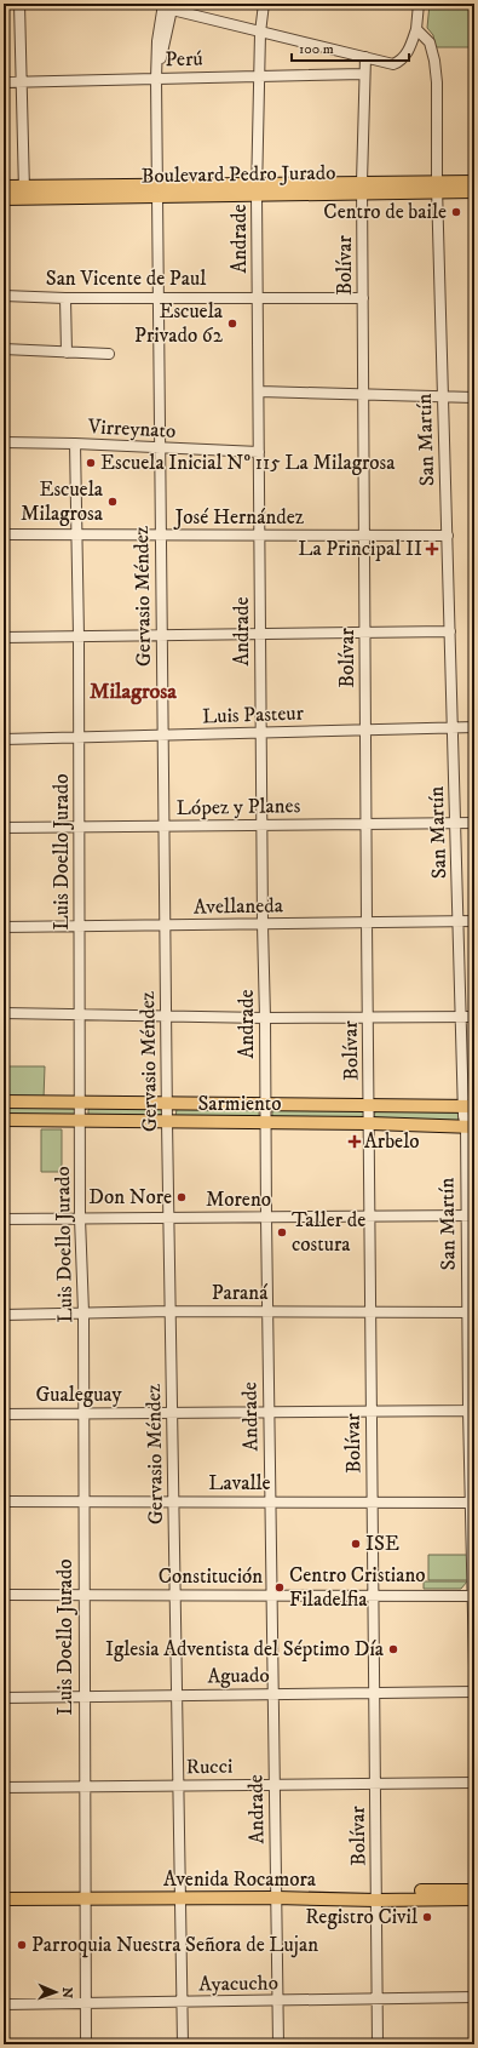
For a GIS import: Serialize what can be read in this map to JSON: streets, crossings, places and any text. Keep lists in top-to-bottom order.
{
  "streets": {
    "main road": ["Boulevard Pedro Jurado", "Sarmiento", "Avenida Rocamora"],
    "street": [
      "Perú",
      "Andrade",
      "Bolívar",
      "San Vicente de Paul",
      "Virreynato",
      "San Martín",
      "José Hernández",
      "Gervasio Méndez",
      "Luis Pasteur",
      "López y Planes",
      "Luis Doello Jurado",
      "Avellaneda",
      "Moreno",
      "Paraná",
      "Gualeguay",
      "Lavalle",
      "Constitución",
      "Aguado",
      "Rucci",
      "Ayacucho"
    ]
  },
  "crossings": [
    ["Perú", "Andrade"],
    ["Perú", "Bolívar"],
    ["Perú", "Gervasio Méndez"],
    ["Boulevard Pedro Jurado", "Andrade"],
    ["Boulevard Pedro Jurado", "Bolívar"],
    ["Boulevard Pedro Jurado", "San Martín"],
    ["Boulevard Pedro Jurado", "Gervasio Méndez"],
    ["Andrade", "San Vicente de Paul"],
    ["Andrade", "Virreynato"],
    ["Andrade", "José Hernández"],
    ["Andrade", "Luis Pasteur"],
    ["Andrade", "López y Planes"],
    ["Andrade", "Avellaneda"],
    ["Andrade", "Sarmiento"],
    ["Andrade", "Moreno"],
    ["Andrade", "Paraná"],
    ["Andrade", "Gualeguay"],
    ["Andrade", "Lavalle"],
    ["Andrade", "Constitución"],
    ["Andrade", "Aguado"],
    ["Andrade", "Rucci"],
    ["Andrade", "Avenida Rocamora"],
    ["Andrade", "Ayacucho"],
    ["Bolívar", "San Vicente de Paul"],
    ["Bolívar", "José Hernández"],
    ["Bolívar", "Luis Pasteur"],
    ["Bolívar", "López y Planes"],
    ["Bolívar", "Avellaneda"],
    ["Bolívar", "Sarmiento"],
    ["Bolívar", "Moreno"],
    ["Bolívar", "Paraná"],
    ["Bolívar", "Gualeguay"],
    ["Bolívar", "Lavalle"],
    ["Bolívar", "Constitución"],
    ["Bolívar", "Aguado"],
    ["Bolívar", "Rucci"],
    ["Bolívar", "Avenida Rocamora"],
    ["Bolívar", "Ayacucho"],
    ["San Vicente de Paul", "Gervasio Méndez"],
    ["Virreynato", "Gervasio Méndez"],
    ["Virreynato", "Luis Doello Jurado"],
    ["San Martín", "José Hernández"],
    ["San Martín", "Luis Pasteur"],
    ["San Martín", "López y Planes"],
    ["San Martín", "Avellaneda"],
    ["San Martín", "Sarmiento"],
    ["San Martín", "Moreno"],
    ["San Martín", "Paraná"],
    ["San Martín", "Gualeguay"],
    ["San Martín", "Lavalle"],
    ["San Martín", "Constitución"],
    ["José Hernández", "Gervasio Méndez"],
    ["José Hernández", "Luis Doello Jurado"],
    ["Gervasio Méndez", "Luis Pasteur"],
    ["Gervasio Méndez", "López y Planes"],
    ["Gervasio Méndez", "Avellaneda"],
    ["Gervasio Méndez", "Sarmiento"],
    ["Gervasio Méndez", "Moreno"],
    ["Gervasio Méndez", "Paraná"],
    ["Gervasio Méndez", "Gualeguay"],
    ["Gervasio Méndez", "Lavalle"],
    ["Gervasio Méndez", "Constitución"],
    ["Gervasio Méndez", "Aguado"],
    ["Gervasio Méndez", "Rucci"],
    ["Gervasio Méndez", "Avenida Rocamora"],
    ["Gervasio Méndez", "Ayacucho"],
    ["Luis Pasteur", "Luis Doello Jurado"],
    ["López y Planes", "Luis Doello Jurado"],
    ["Luis Doello Jurado", "Avellaneda"],
    ["Luis Doello Jurado", "Sarmiento"],
    ["Luis Doello Jurado", "Moreno"],
    ["Luis Doello Jurado", "Paraná"],
    ["Luis Doello Jurado", "Gualeguay"],
    ["Luis Doello Jurado", "Lavalle"],
    ["Luis Doello Jurado", "Constitución"],
    ["Luis Doello Jurado", "Aguado"],
    ["Luis Doello Jurado", "Rucci"],
    ["Luis Doello Jurado", "Avenida Rocamora"],
    ["Luis Doello Jurado", "Ayacucho"]
  ],
  "districts": ["Milagrosa"],
  "places": {
    "other": [
      "Centro de baile",
      "Escuela Privado 62",
      "Escuela Inicial Nº 115 La Milagrosa",
      "Escuela Milagrosa",
      "Don Nore",
      "Taller de costura",
      "ISE",
      "Centro Cristiano Filadelfia",
      "Iglesia Adventista del Séptimo Día",
      "Registro Civil",
      "Parroquia Nuestra Señora de Lujan"
    ],
    "health": ["La Principal II", "Arbelo"]
  },
  "scale_bar": "100 m",
  "north": "right"
}
